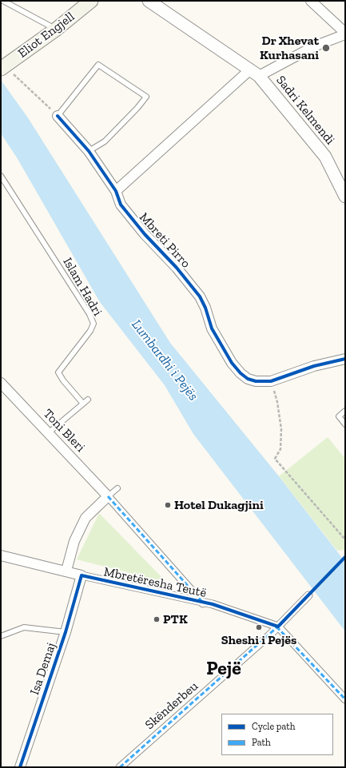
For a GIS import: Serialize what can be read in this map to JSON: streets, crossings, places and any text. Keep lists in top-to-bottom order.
{
  "streets": {
    "main road": ["Eliot Engjell"],
    "street": [
      "Sadri Kelmendi",
      "Mbreti Pirro",
      "Toni Bleri",
      "Mbretëresha Teutë",
      "Isa Demaj",
      "Skënderbeu"
    ],
    "lane": ["Islam Hadri"]
  },
  "crossings": [
    ["Toni Bleri", "Mbretëresha Teutë"],
    ["Mbretëresha Teutë", "Isa Demaj"],
    ["Mbretëresha Teutë", "Skënderbeu"]
  ],
  "districts": ["Pejë"],
  "water": ["Lumbardhi i Pejës"],
  "places": [
    "Dr Xhevat Kurhasani",
    "Hotel Dukagjini",
    "PTK",
    "Sheshi i Pejës"
  ],
  "legend": ["Cycle path", "Path"]
}
